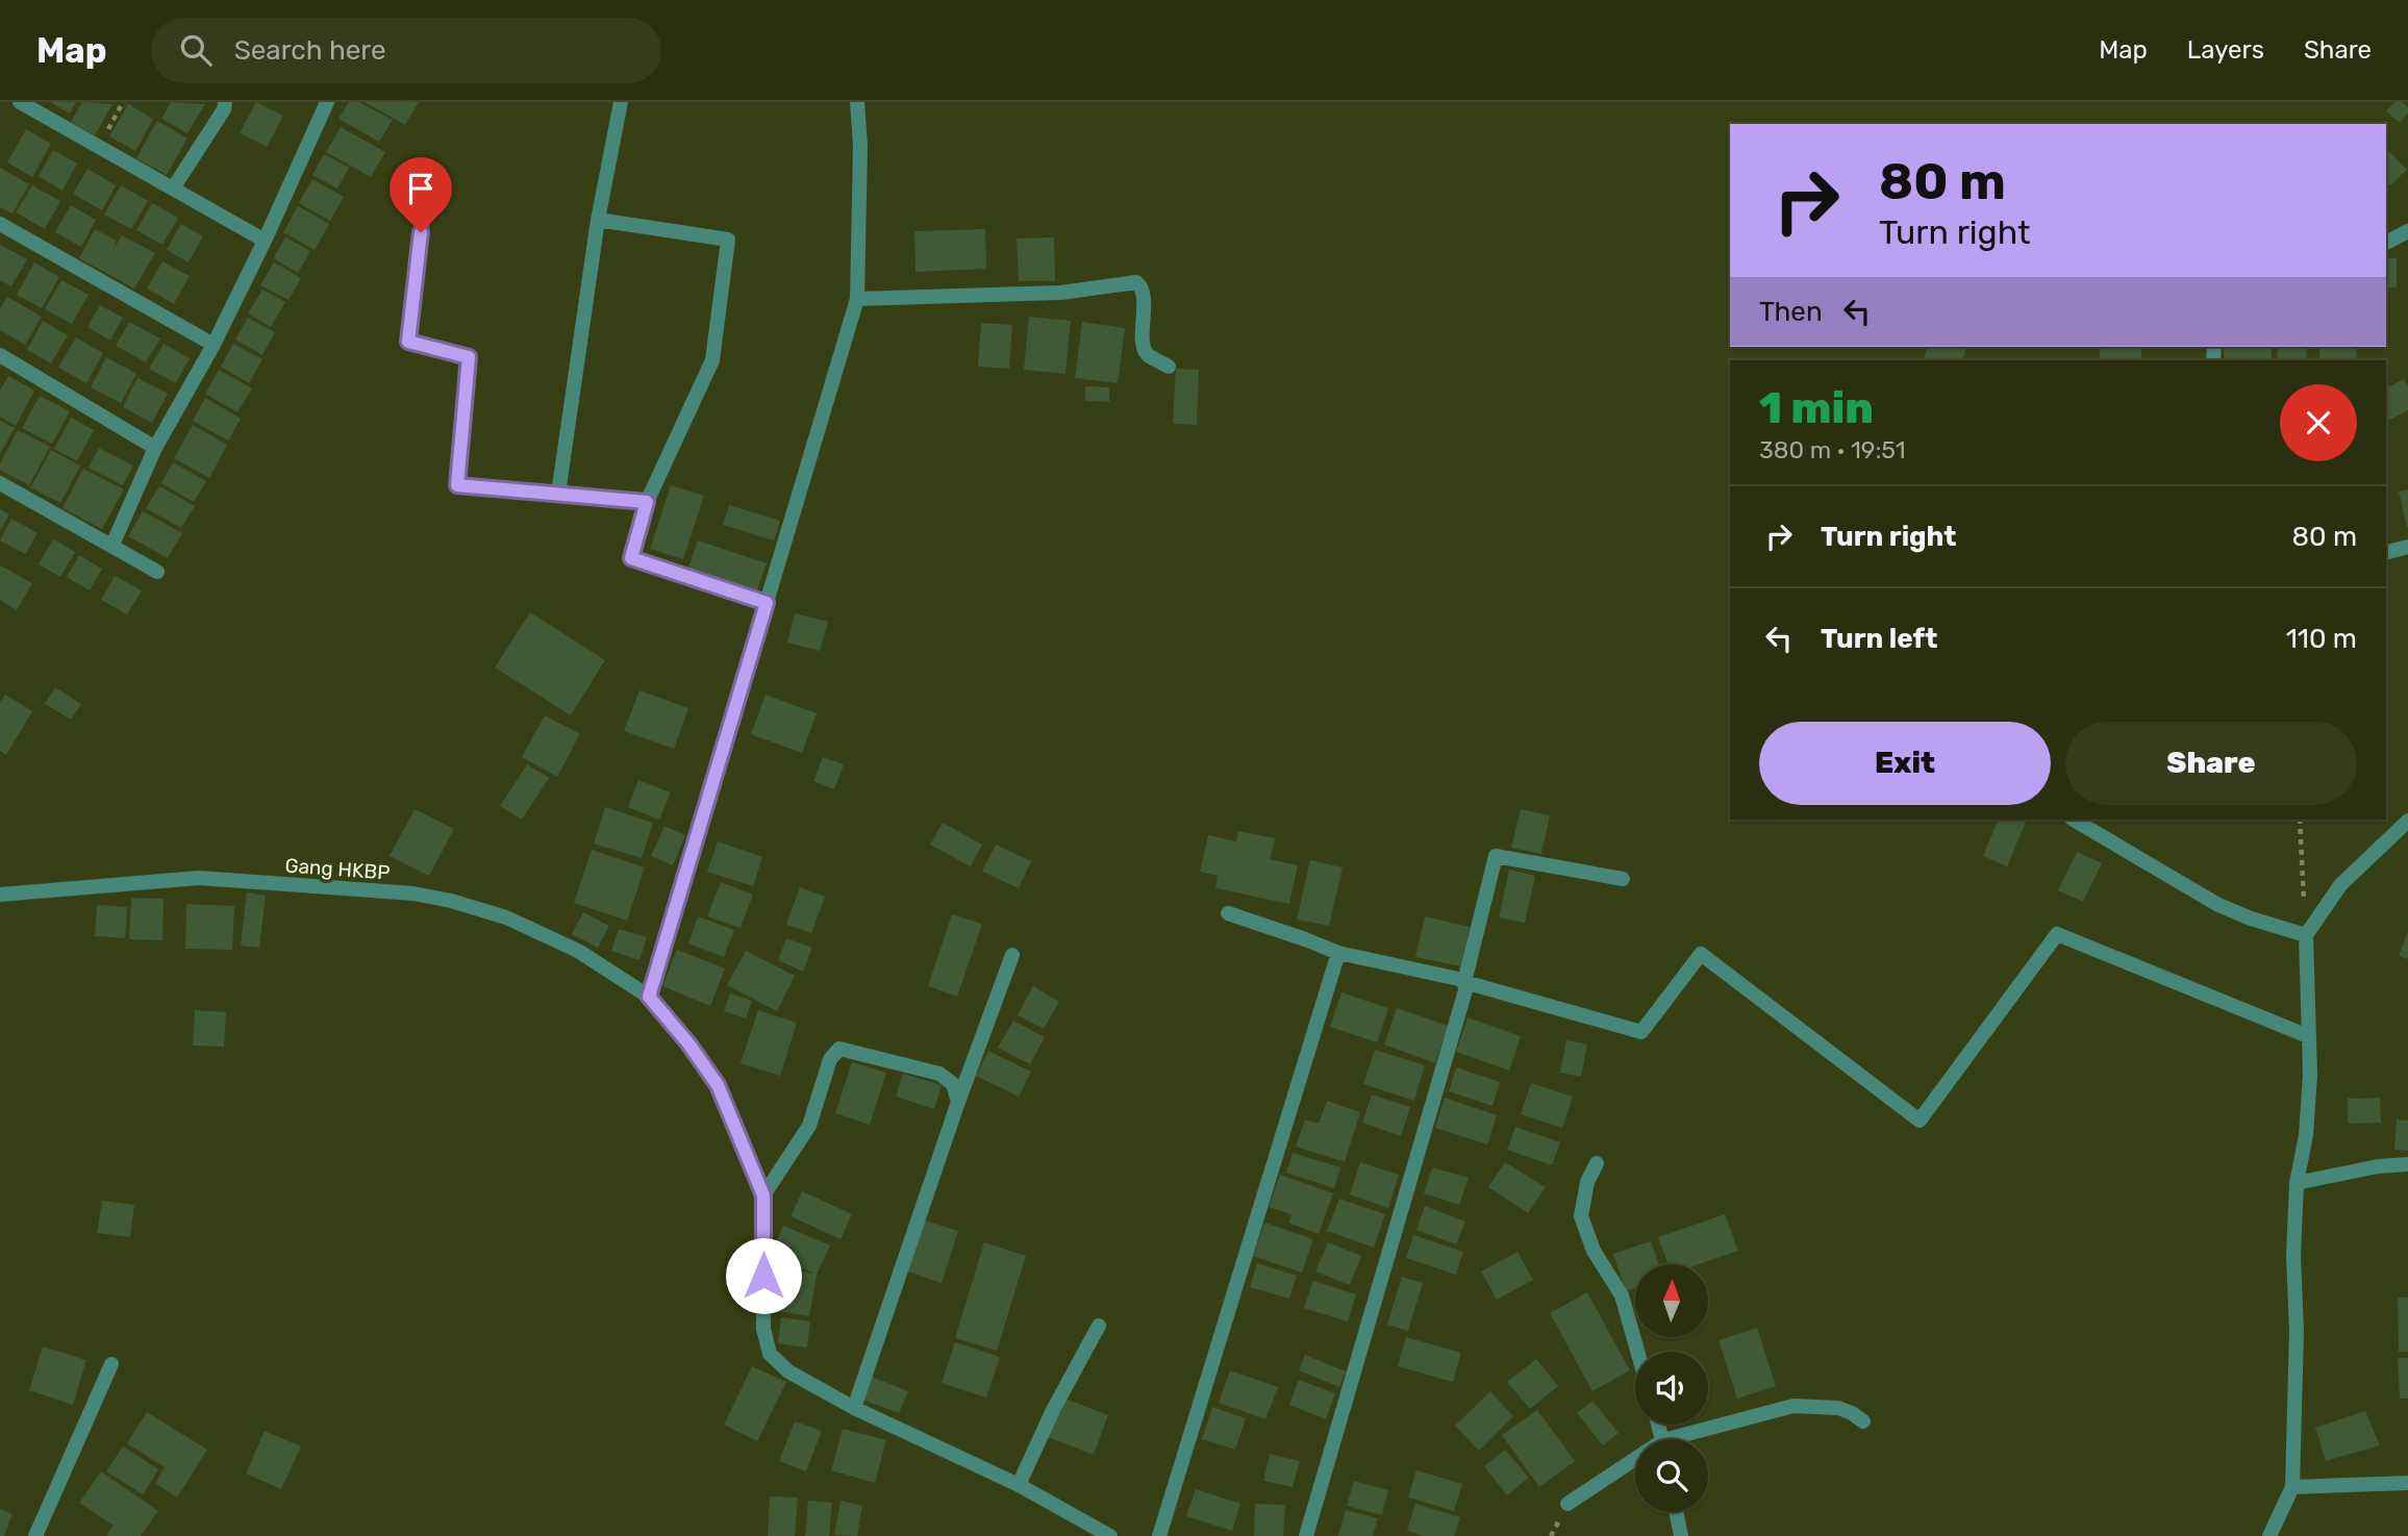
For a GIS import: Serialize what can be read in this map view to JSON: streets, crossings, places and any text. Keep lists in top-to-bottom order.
{
  "streets": {
    "street": ["Gang HKBP"]
  },
  "north": "top",
  "page": {
    "header": "Map",
    "search": "Search here",
    "nav": ["Map", "Layers", "Share"],
    "turn": ["80 m", "Turn right"],
    "then": "Then",
    "heading": ["1 min", "380 m · 19:51"],
    "list": [
      {
        "name": "Turn right",
        "value": "80 m"
      },
      {
        "name": "Turn left",
        "value": "110 m"
      }
    ],
    "buttons": ["Exit", "Share"]
  }
}
